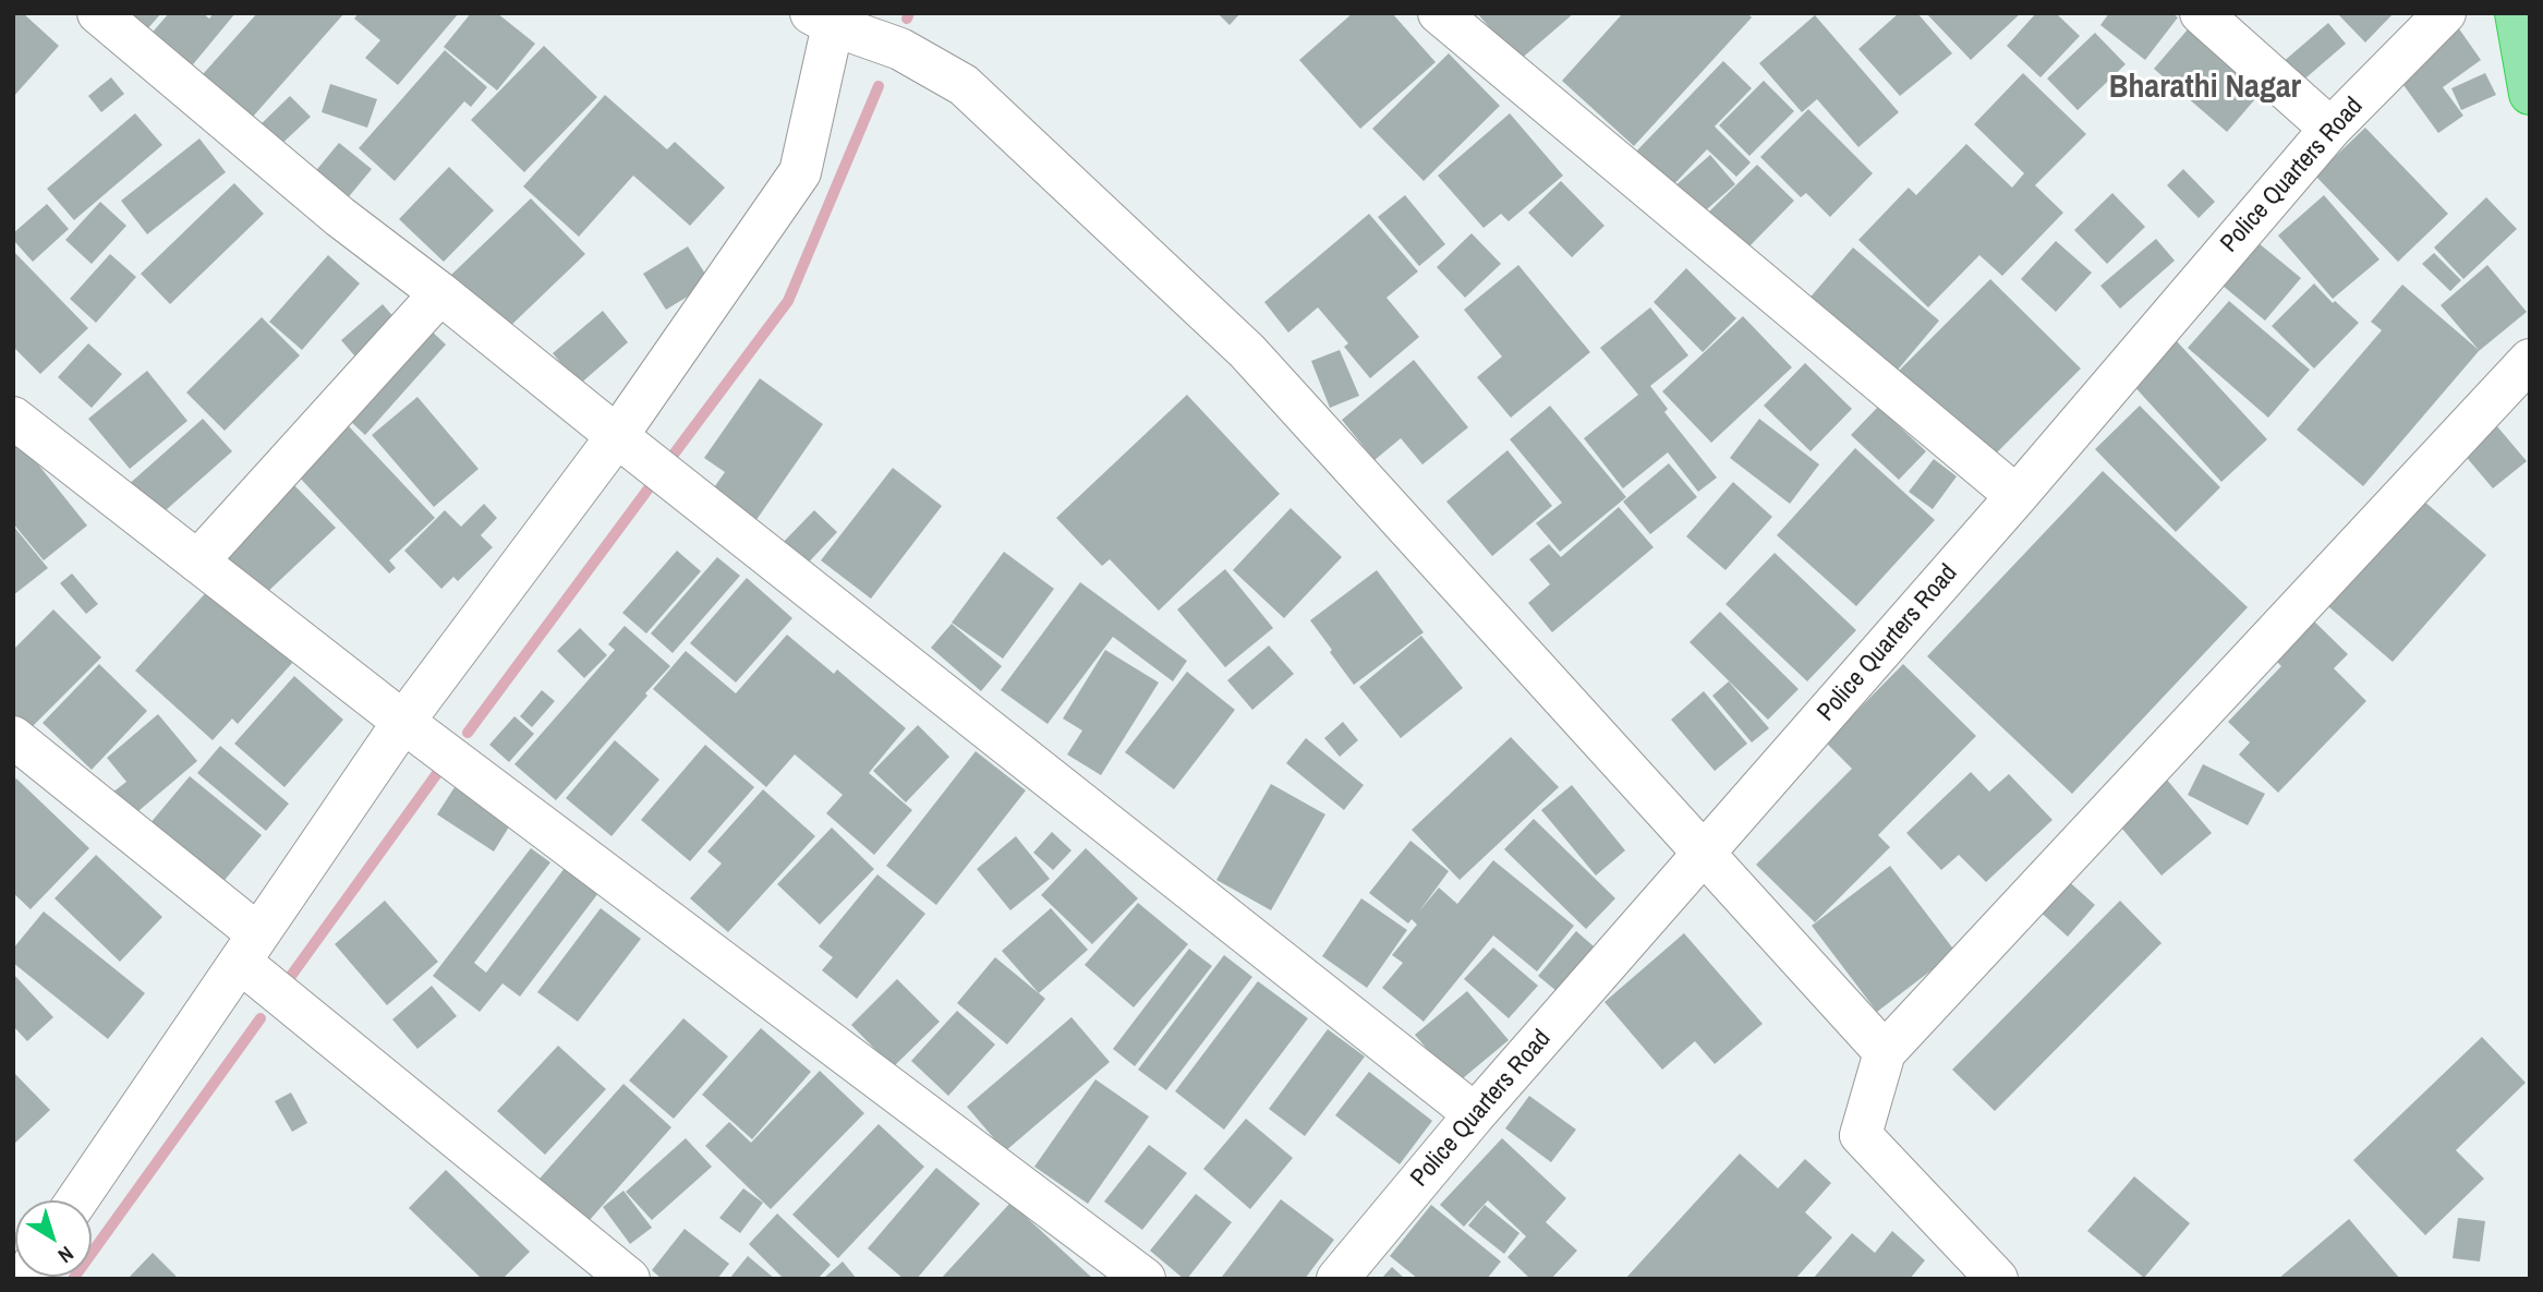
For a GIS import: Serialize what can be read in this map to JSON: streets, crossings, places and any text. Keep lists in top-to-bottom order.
{
  "streets": {
    "street": ["Police Quarters Road"]
  },
  "districts": ["Bharathi Nagar"],
  "north": "bottom right"
}
